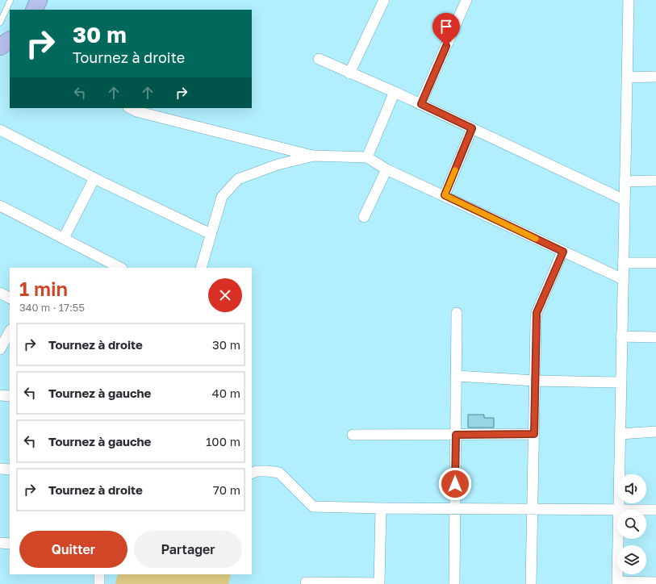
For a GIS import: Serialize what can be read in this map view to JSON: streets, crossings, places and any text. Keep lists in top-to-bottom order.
{
  "page": {
    "turn": ["30 m", "Tournez à droite"],
    "heading": ["1 min", "340 m · 17:55"],
    "list": [
      {
        "name": "Tournez à droite",
        "value": "30 m"
      },
      {
        "name": "Tournez à gauche",
        "value": "40 m"
      },
      {
        "name": "Tournez à gauche",
        "value": "100 m"
      },
      {
        "name": "Tournez à droite",
        "value": "70 m"
      }
    ],
    "buttons": ["Quitter", "Partager"]
  }
}
